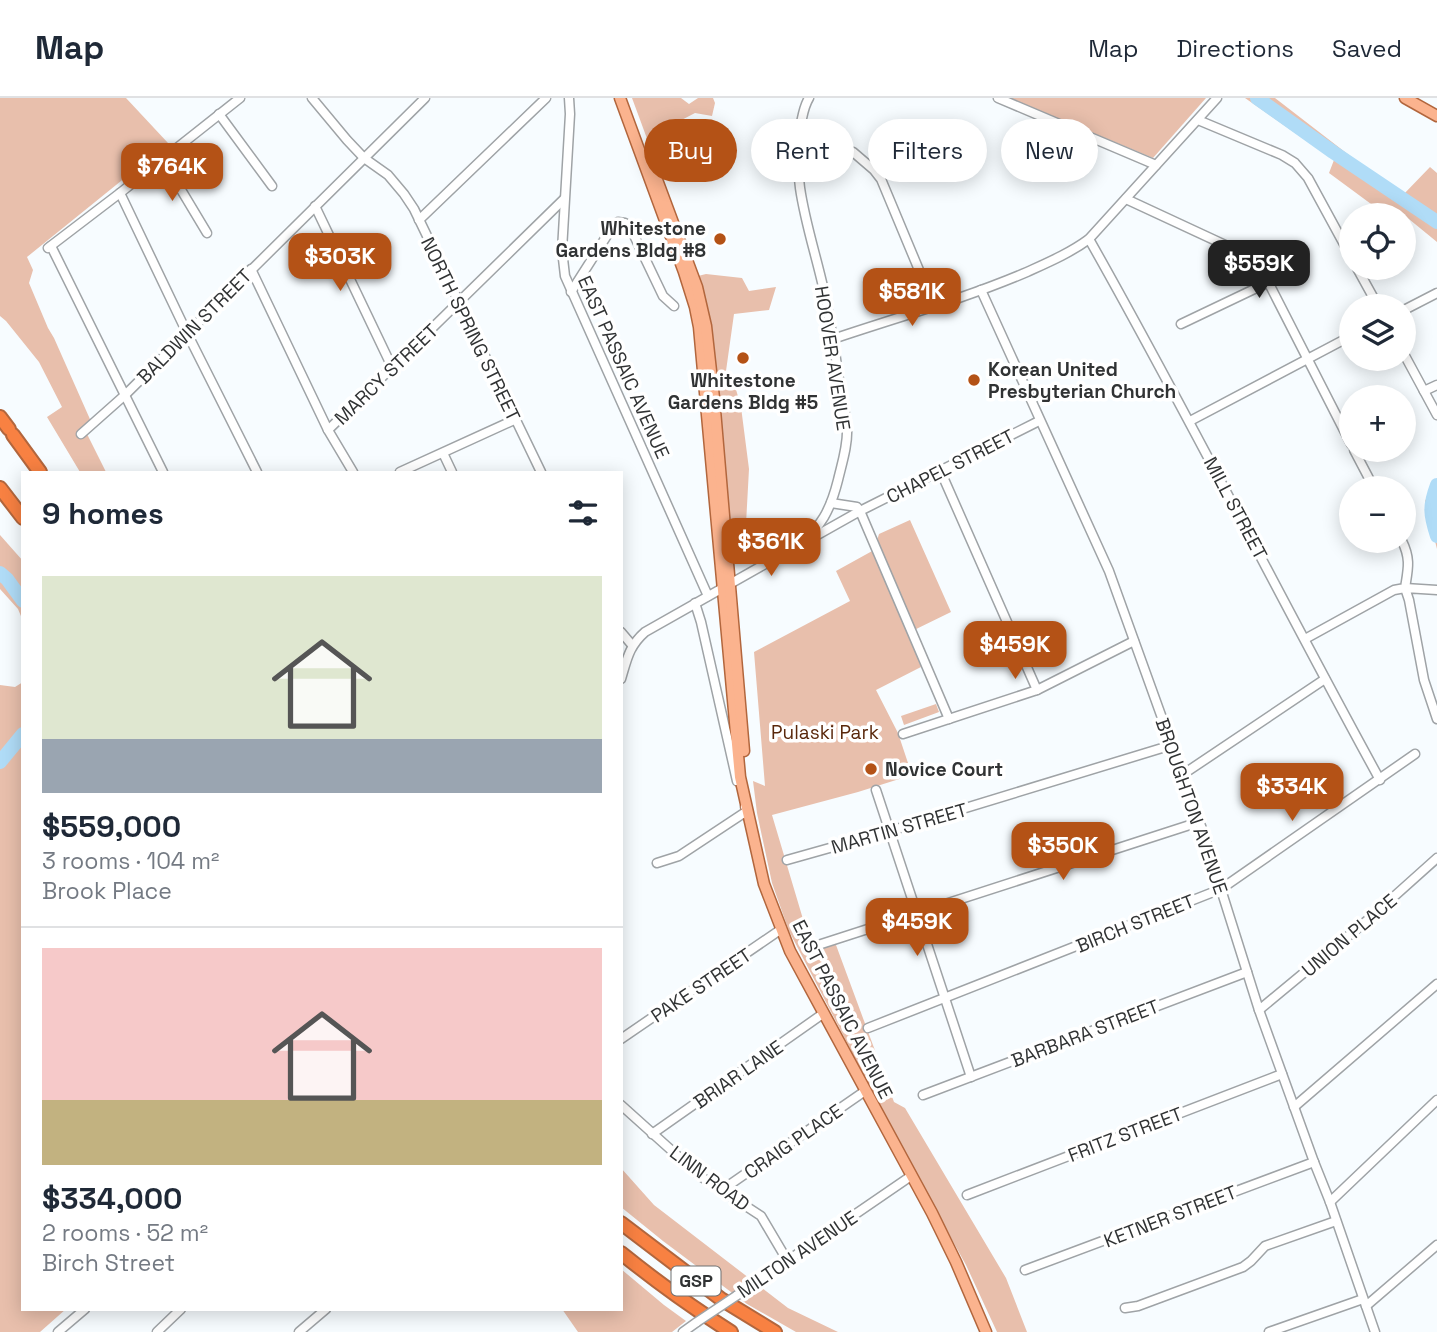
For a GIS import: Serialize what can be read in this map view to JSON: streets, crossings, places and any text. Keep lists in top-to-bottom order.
{
  "streets": {
    "highway": ["GSP"],
    "main road": ["EAST PASSAIC AVENUE"],
    "street": [
      "BALDWIN STREET",
      "NORTH SPRING STREET",
      "HOOVER AVENUE",
      "MARCY STREET",
      "CHAPEL STREET",
      "MILL STREET",
      "BROUGHTON AVENUE",
      "MARTIN STREET",
      "BIRCH STREET",
      "UNION PLACE",
      "PAKE STREET",
      "BARBARA STREET",
      "BRIAR LANE",
      "FRITZ STREET",
      "CRAIG PLACE",
      "LINN ROAD",
      "KETNER STREET",
      "MILTON AVENUE"
    ]
  },
  "crossings": [
    ["BALDWIN STREET", "NORTH SPRING STREET"],
    ["NORTH SPRING STREET", "MARCY STREET"],
    ["HOOVER AVENUE", "EAST PASSAIC AVENUE"],
    ["HOOVER AVENUE", "CHAPEL STREET"],
    ["EAST PASSAIC AVENUE", "MARCY STREET"],
    ["EAST PASSAIC AVENUE", "PAKE STREET"],
    ["EAST PASSAIC AVENUE", "BRIAR LANE"],
    ["EAST PASSAIC AVENUE", "CRAIG PLACE"],
    ["EAST PASSAIC AVENUE", "MILTON AVENUE"],
    ["CHAPEL STREET", "BROUGHTON AVENUE"],
    ["MILL STREET", "BIRCH STREET"],
    ["BROUGHTON AVENUE", "MARTIN STREET"],
    ["BROUGHTON AVENUE", "BIRCH STREET"],
    ["BROUGHTON AVENUE", "UNION PLACE"],
    ["BROUGHTON AVENUE", "BARBARA STREET"],
    ["BROUGHTON AVENUE", "FRITZ STREET"],
    ["BROUGHTON AVENUE", "KETNER STREET"],
    ["BRIAR LANE", "LINN ROAD"],
    ["CRAIG PLACE", "LINN ROAD"],
    ["LINN ROAD", "MILTON AVENUE"]
  ],
  "parks": ["Pulaski Park"],
  "places": [
    "Whitestone Gardens Bldg #8",
    "Whitestone Gardens Bldg #5",
    "Korean United Presbyterian Church",
    "Novice Court"
  ],
  "page": {
    "header": "Map",
    "nav": ["Map", "Directions", "Saved"],
    "chip": [
      "Buy",
      "Rent",
      "Filters",
      "New"
    ],
    "price": [
      "$764K",
      "$303K",
      "$559K",
      "$581K",
      "$361K",
      "$459K",
      "$334K",
      "$350K",
      "$459K"
    ],
    "map_buttons": ["+", "−"],
    "heading": "9 homes",
    "list": [
      {
        "name": "$559,000",
        "note": "3 rooms · 104 m² · Brook Place"
      },
      {
        "name": "$334,000",
        "note": "2 rooms · 52 m² · Birch Street"
      }
    ]
  }
}
